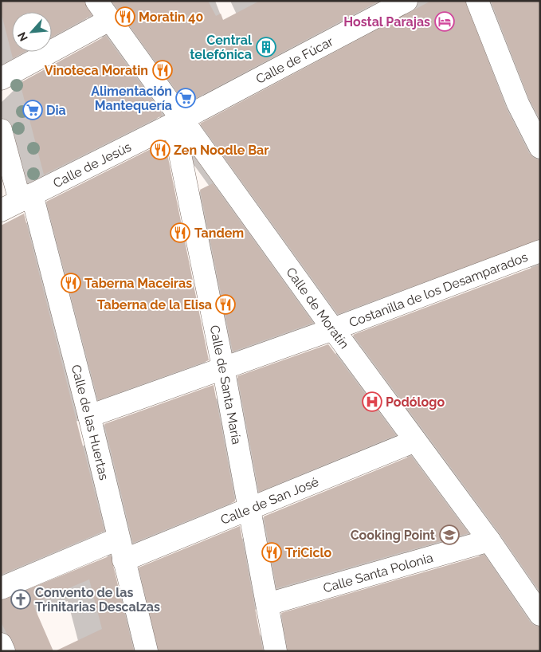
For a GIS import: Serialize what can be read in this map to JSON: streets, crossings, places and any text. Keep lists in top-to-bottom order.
{
  "streets": {
    "street": [
      "Calle de Fúcar",
      "Calle de Jesús",
      "Costanilla de los Desamparados",
      "Calle de Moratín",
      "Calle de Santa María",
      "Calle de las Huertas",
      "Calle de San José",
      "Calle Santa Polonia"
    ]
  },
  "crossings": [
    ["Calle de Fúcar", "Calle de Jesús"],
    ["Calle de Fúcar", "Calle de Moratín"],
    ["Calle de Fúcar", "Calle de Santa María"],
    ["Calle de Jesús", "Calle de Moratín"],
    ["Calle de Jesús", "Calle de Santa María"],
    ["Calle de Jesús", "Calle de las Huertas"],
    ["Costanilla de los Desamparados", "Calle de Moratín"],
    ["Costanilla de los Desamparados", "Calle de Santa María"],
    ["Costanilla de los Desamparados", "Calle de las Huertas"],
    ["Calle de Moratín", "Calle de Santa María"],
    ["Calle de Moratín", "Calle de San José"],
    ["Calle de Moratín", "Calle Santa Polonia"],
    ["Calle de Santa María", "Calle de San José"],
    ["Calle de Santa María", "Calle Santa Polonia"],
    ["Calle de las Huertas", "Calle de San José"]
  ],
  "places": {
    "restaurant": [
      "Moratin 40",
      "Vinoteca Moratin",
      "Zen Noodle Bar",
      "Tandem",
      "Taberna Maceiras",
      "Taberna de la Elisa",
      "TriCiclo"
    ],
    "hotel": ["Hostal Parajas"],
    "building": ["Central telefónica"],
    "supermarket": ["Alimentación Mantequería", "Dia"],
    "hospital": ["Podólogo"],
    "school or university": ["Cooking Point"],
    "church": ["Convento de las Trinitarias Descalzas"]
  },
  "north": "bottom left"
}
